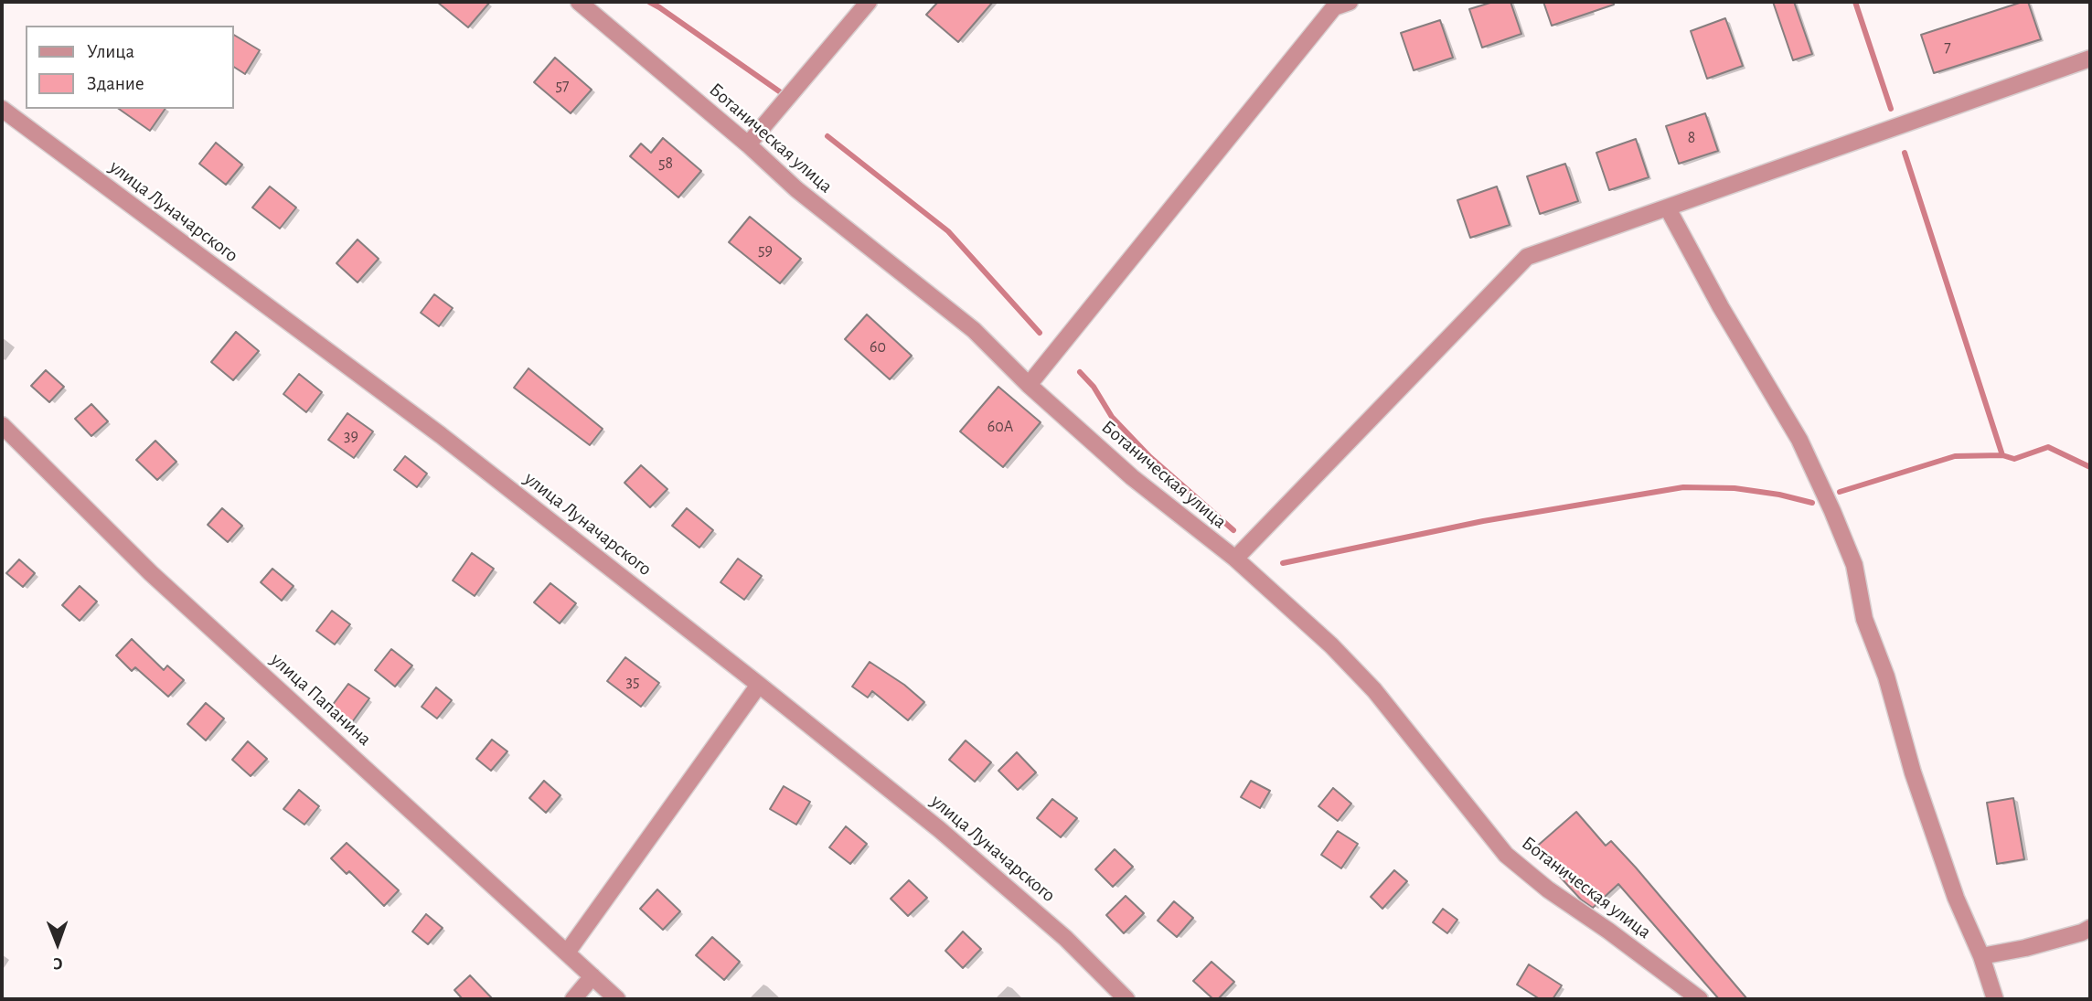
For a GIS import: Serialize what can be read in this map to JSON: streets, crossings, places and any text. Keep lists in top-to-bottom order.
{
  "streets": {
    "street": ["Ботаническая улица", "улица Луначарского", "улица Папанина"]
  },
  "house_numbers": [
    "7",
    "57",
    "8",
    "58",
    "59",
    "60",
    "60А",
    "39",
    "35"
  ],
  "legend": ["Улица", "Здание"],
  "north": "bottom"
}
